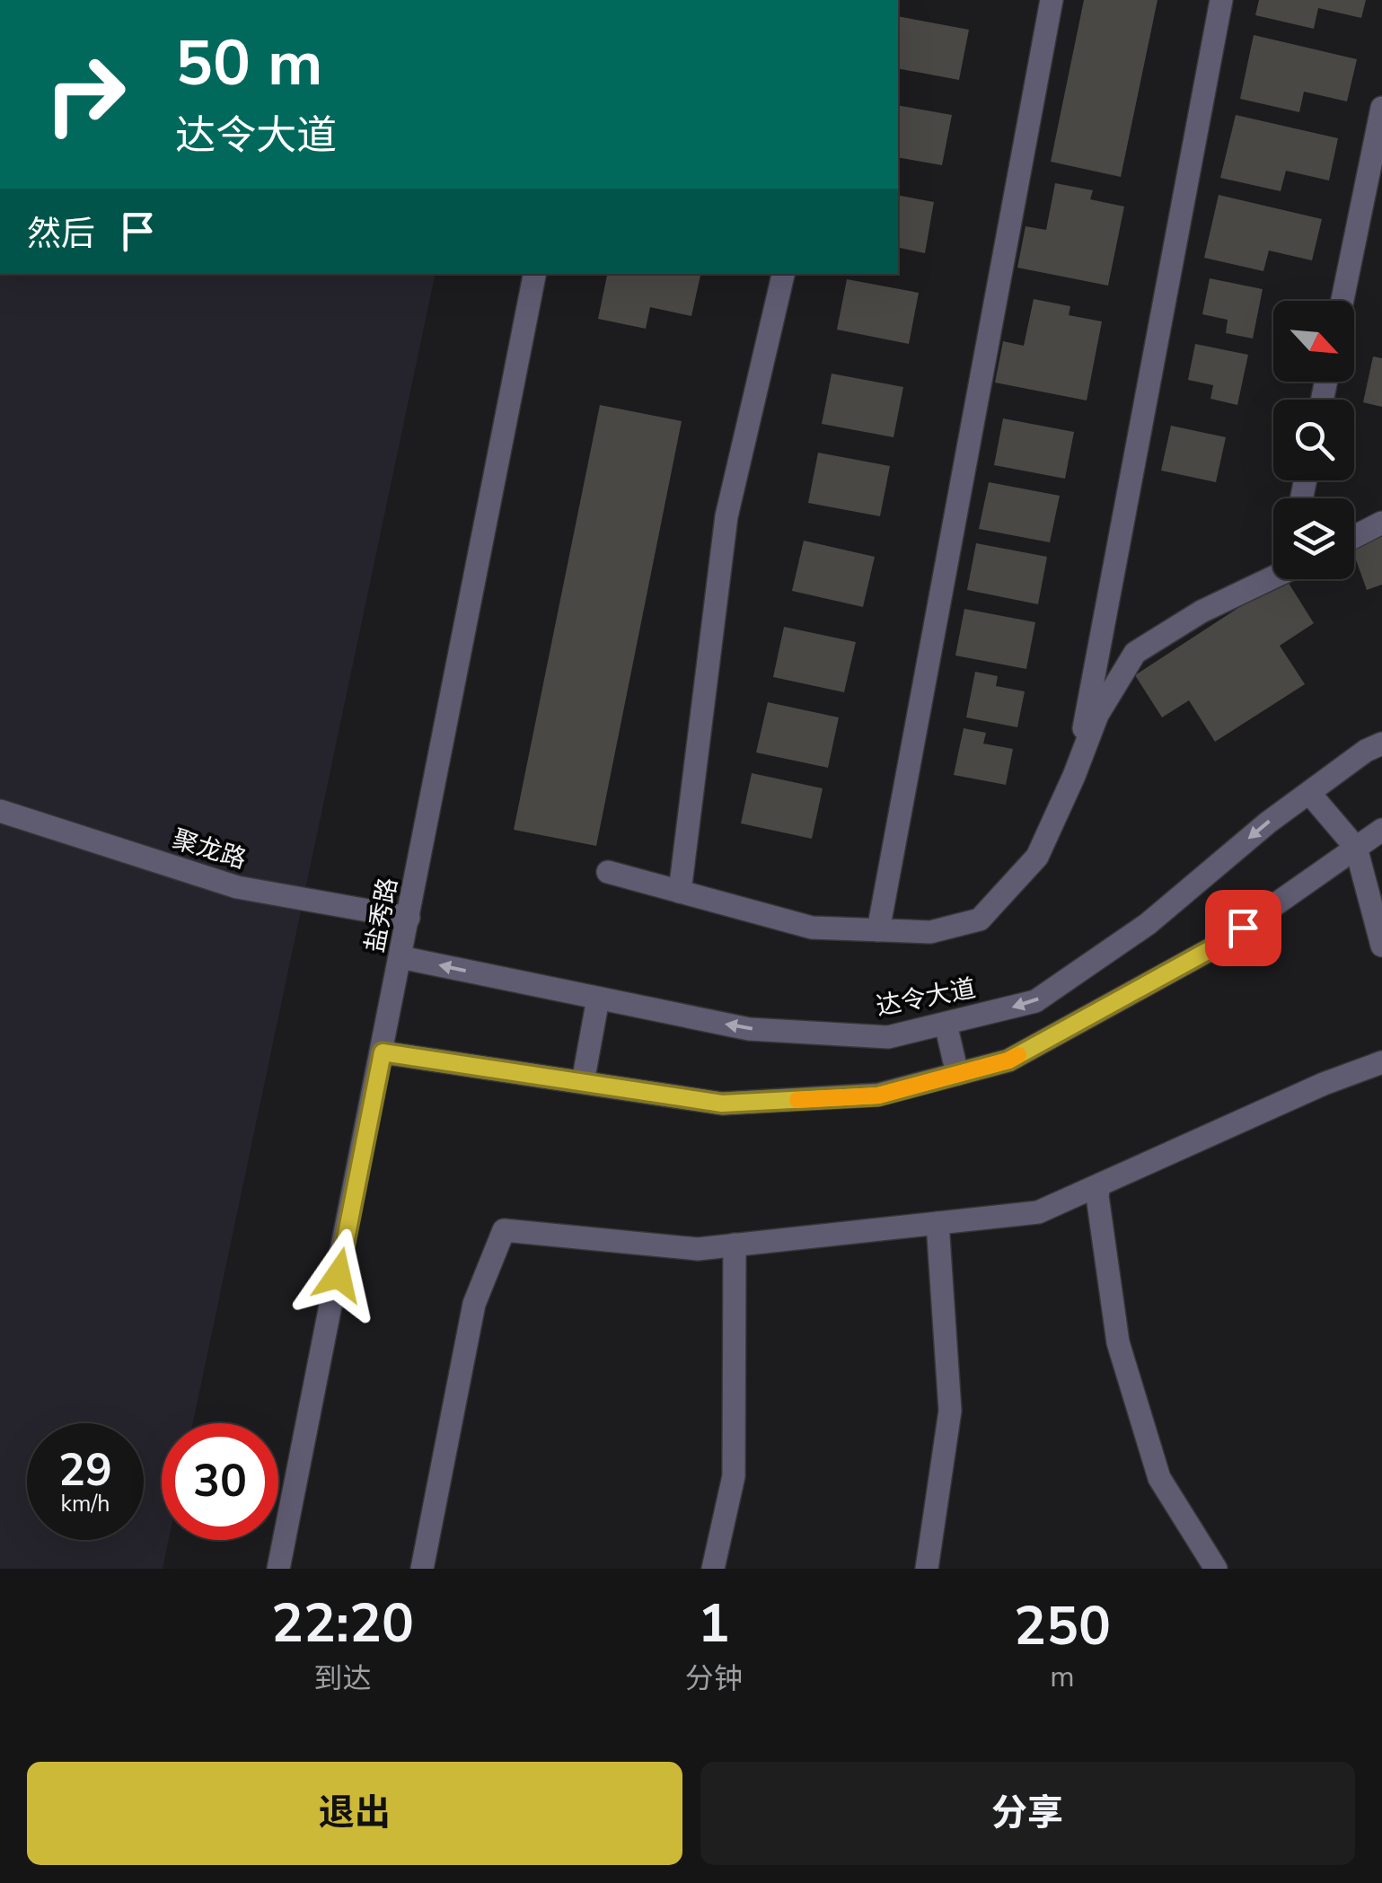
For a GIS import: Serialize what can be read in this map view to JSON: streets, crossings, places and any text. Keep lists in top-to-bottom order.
{
  "streets": {
    "street": ["聚龙路", "盐秀路", "达令大道"]
  },
  "crossings": [
    ["聚龙路", "盐秀路"],
    ["盐秀路", "达令大道"]
  ],
  "north": "bottom right",
  "page": {
    "turn": ["50 m", "达令大道"],
    "then": "然后",
    "speed": "29 km/h",
    "limit": "30",
    "eta": [
      "22:20",
      "到达",
      "1",
      "分钟",
      "250",
      "m"
    ],
    "buttons": ["退出", "分享"]
  }
}
